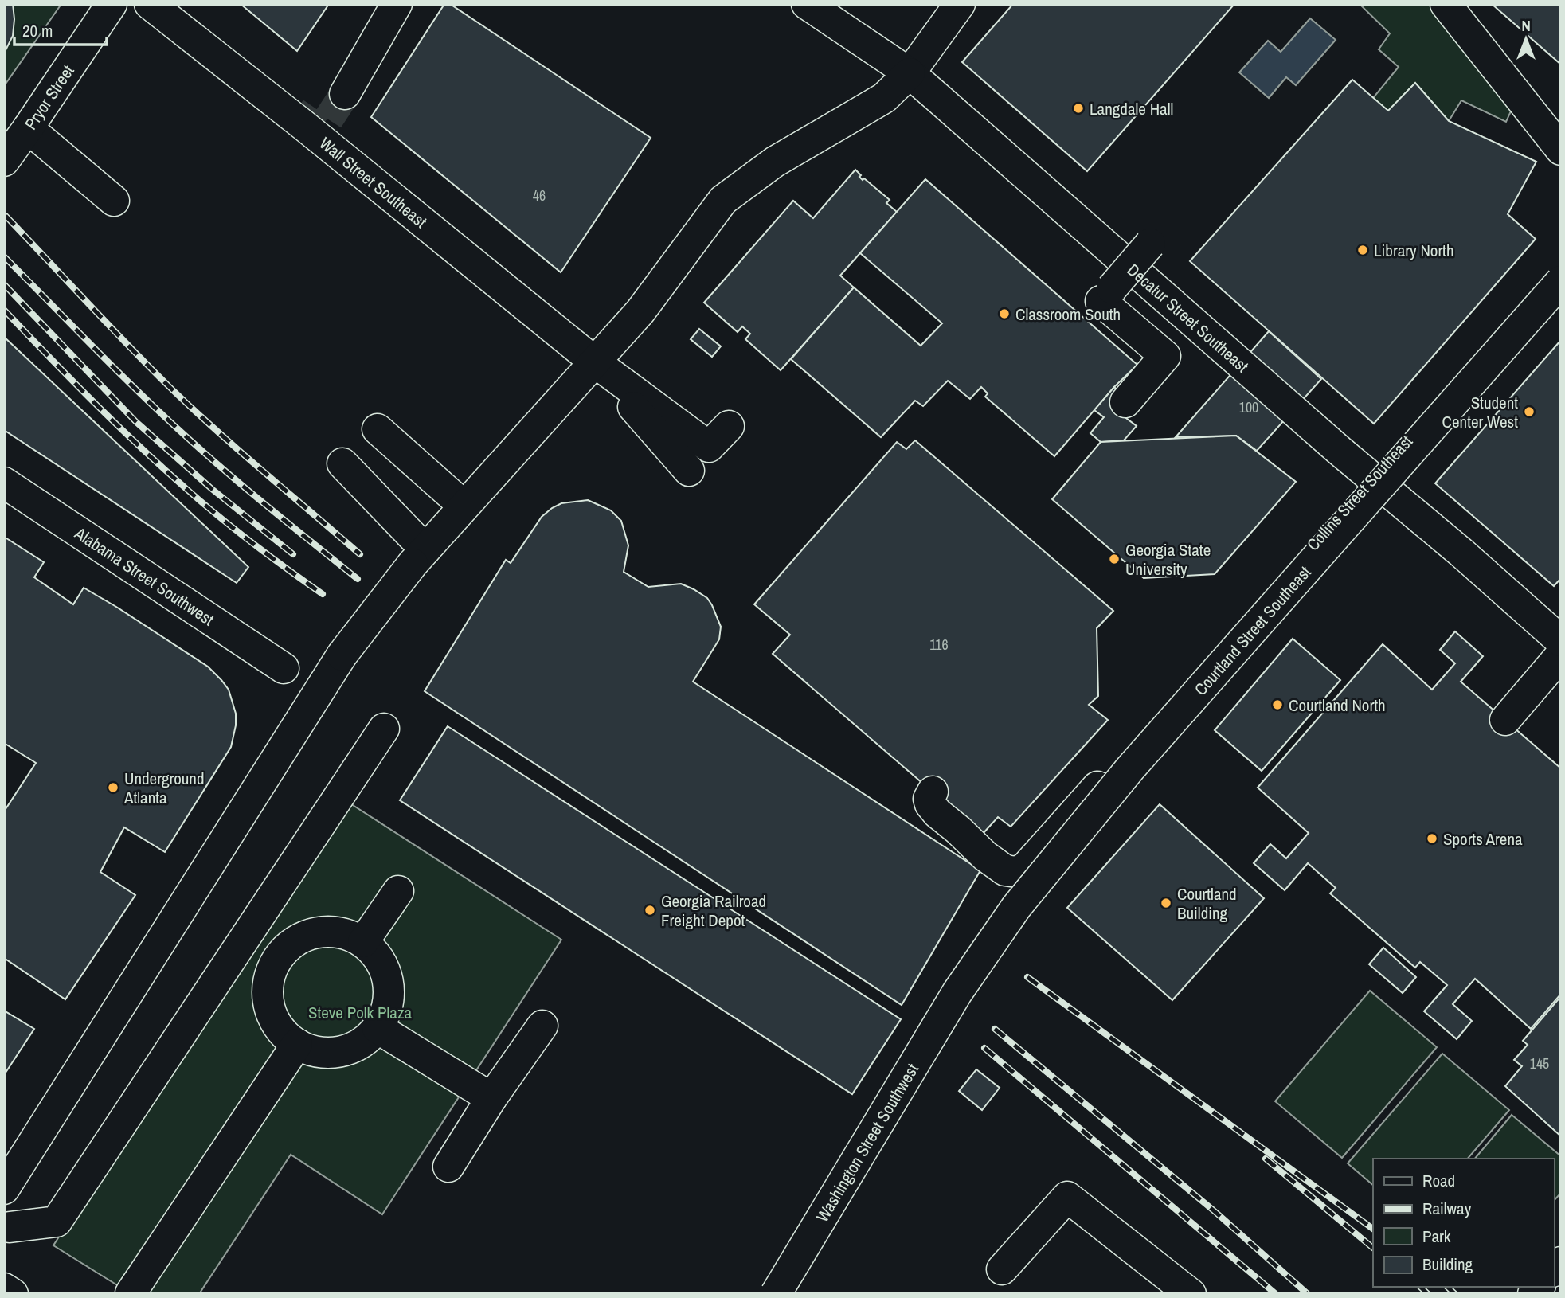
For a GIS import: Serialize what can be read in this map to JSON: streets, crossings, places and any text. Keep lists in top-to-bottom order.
{
  "streets": {
    "main road": [
      "Pryor Street",
      "Wall Street Southeast",
      "Decatur Street Southeast",
      "Collins Street Southeast",
      "Alabama Street Southwest",
      "Courtland Street Southeast",
      "Washington Street Southwest"
    ]
  },
  "crossings": [
    ["Decatur Street Southeast", "Collins Street Southeast"],
    ["Courtland Street Southeast", "Washington Street Southwest"]
  ],
  "parks": ["Steve Polk Plaza"],
  "places": [
    "Langdale Hall",
    "Library North",
    "Classroom South",
    "Student Center West",
    "Georgia State University",
    "Courtland North",
    "Underground Atlanta",
    "Sports Arena",
    "Courtland Building",
    "Georgia Railroad Freight Depot"
  ],
  "house_numbers": [
    "46",
    "100",
    "116",
    "145"
  ],
  "legend": [
    "Road",
    "Railway",
    "Park",
    "Building"
  ],
  "scale_bar": "20 m",
  "north": "top"
}
